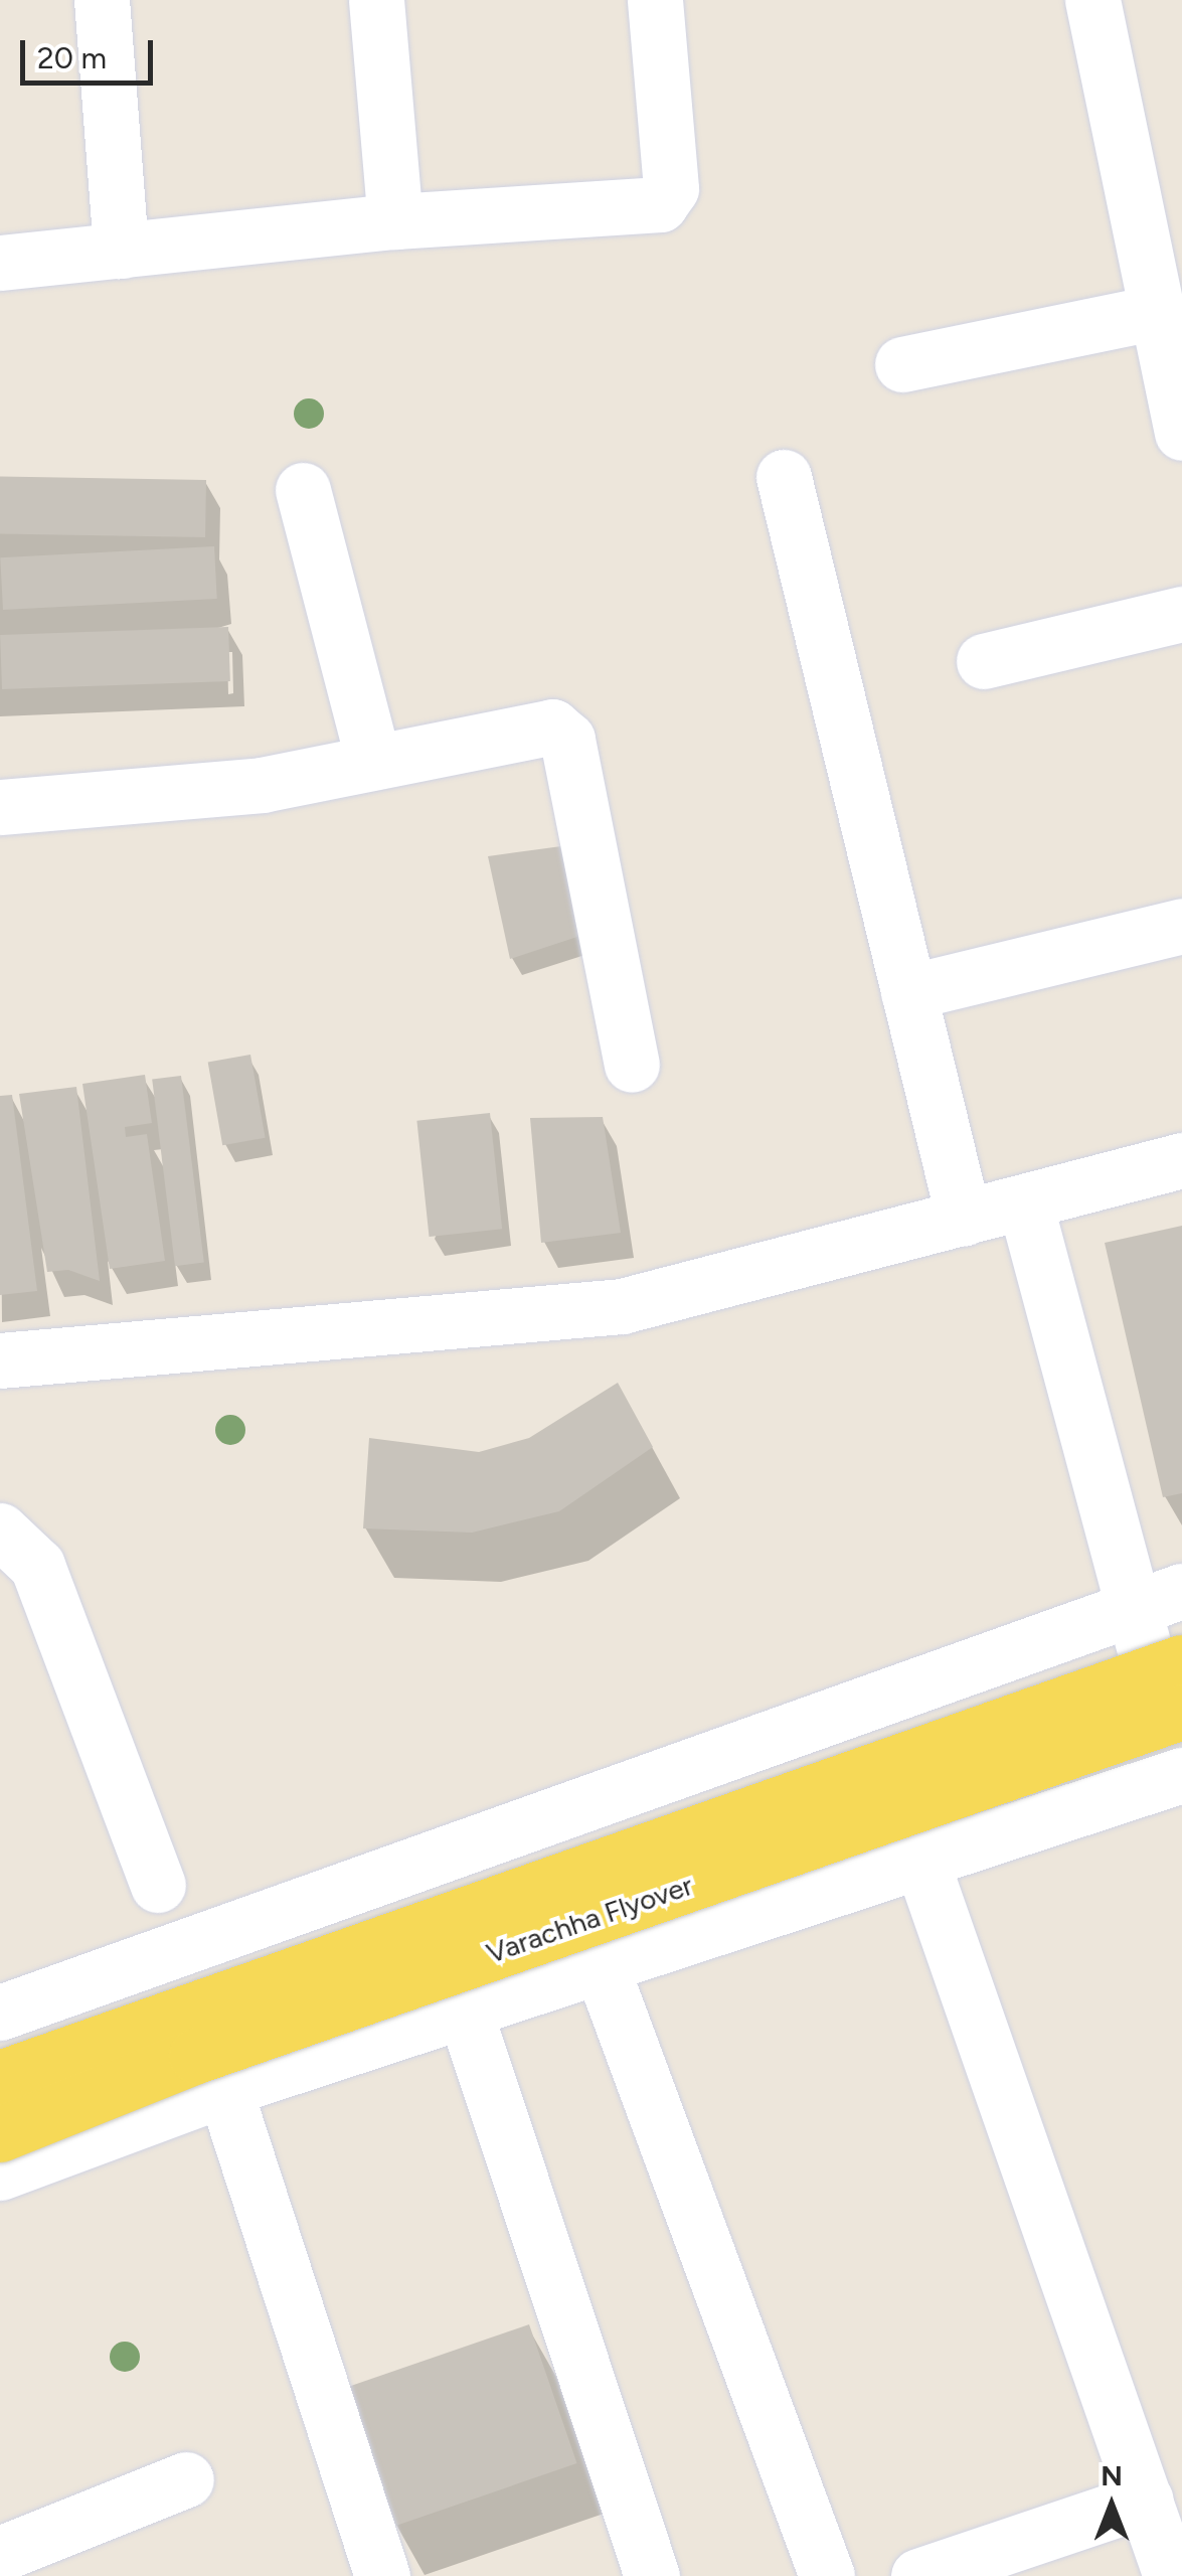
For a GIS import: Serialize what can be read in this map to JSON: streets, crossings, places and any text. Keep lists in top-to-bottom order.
{
  "streets": {
    "main road": ["Varachha Flyover"]
  },
  "scale_bar": "20 m",
  "north": "top"
}
